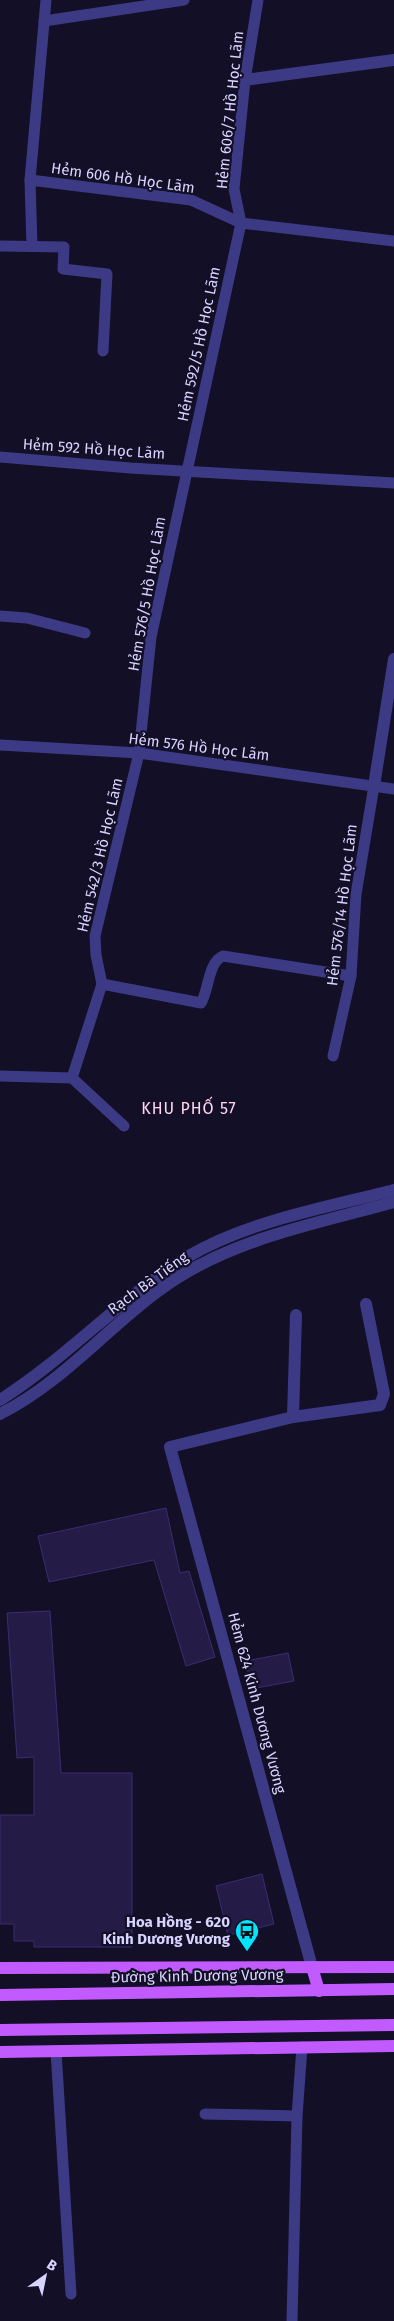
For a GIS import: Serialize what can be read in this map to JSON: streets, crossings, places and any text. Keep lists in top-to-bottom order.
{
  "streets": {
    "main road": ["Đường Kinh Dương Vương"],
    "street": ["Rạch Bà Tiếng", "Hẻm 624 Kinh Dương Vương"],
    "lane": [
      "Hẻm 606/7 Hồ Học Lãm",
      "Hẻm 606 Hồ Học Lãm",
      "Hẻm 592/5 Hồ Học Lãm",
      "Hẻm 592 Hồ Học Lãm",
      "Hẻm 576/5 Hồ Học Lãm",
      "Hẻm 576 Hồ Học Lãm",
      "Hẻm 542/3 Hồ Học Lãm",
      "Hẻm 576/14 Hồ Học Lãm"
    ]
  },
  "crossings": [
    ["Hẻm 606/7 Hồ Học Lãm", "Hẻm 606 Hồ Học Lãm"],
    ["Hẻm 606/7 Hồ Học Lãm", "Hẻm 592/5 Hồ Học Lãm"],
    ["Hẻm 606 Hồ Học Lãm", "Hẻm 592/5 Hồ Học Lãm"],
    ["Hẻm 592/5 Hồ Học Lãm", "Hẻm 592 Hồ Học Lãm"],
    ["Hẻm 592/5 Hồ Học Lãm", "Hẻm 576/5 Hồ Học Lãm"],
    ["Hẻm 592 Hồ Học Lãm", "Hẻm 576/5 Hồ Học Lãm"],
    ["Hẻm 576/5 Hồ Học Lãm", "Hẻm 576 Hồ Học Lãm"],
    ["Hẻm 576/5 Hồ Học Lãm", "Hẻm 542/3 Hồ Học Lãm"],
    ["Hẻm 576 Hồ Học Lãm", "Hẻm 542/3 Hồ Học Lãm"],
    ["Hẻm 576 Hồ Học Lãm", "Hẻm 576/14 Hồ Học Lãm"],
    ["Hẻm 624 Kinh Dương Vương", "Đường Kinh Dương Vương"]
  ],
  "districts": ["KHU PHỐ 57"],
  "places": {
    "bus stop": ["Hoa Hồng - 620 Kinh Dương Vương"]
  },
  "north": "top right"
}
